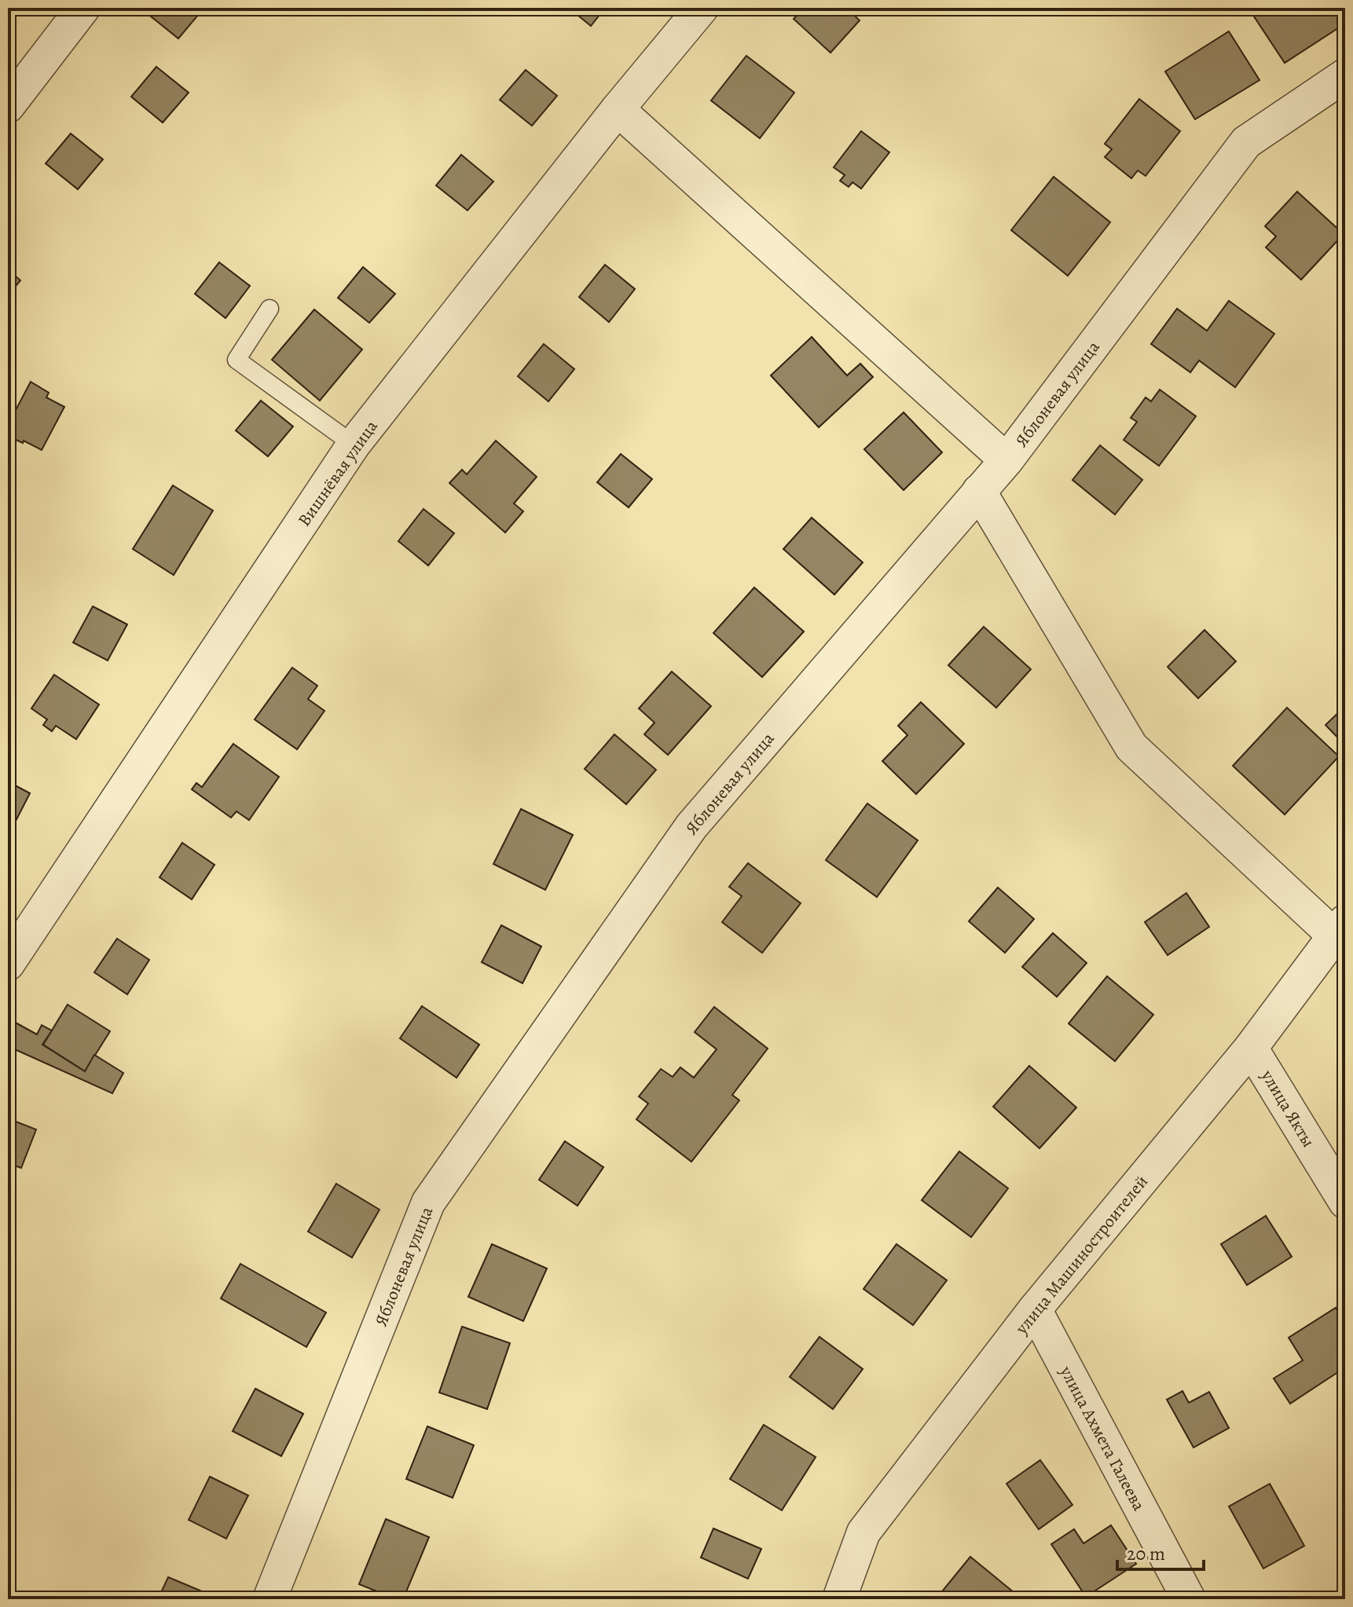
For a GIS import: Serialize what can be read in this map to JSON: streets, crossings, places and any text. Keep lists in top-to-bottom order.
{
  "streets": {
    "street": [
      "Яблоневая улица",
      "Вишнёвая улица",
      "улица Якты",
      "улица Машиностроителей",
      "улица Ахмета Галеева"
    ]
  },
  "crossings": [
    ["улица Якты", "улица Машиностроителей"],
    ["улица Машиностроителей", "улица Ахмета Галеева"]
  ],
  "scale_bar": "20 m"
}
